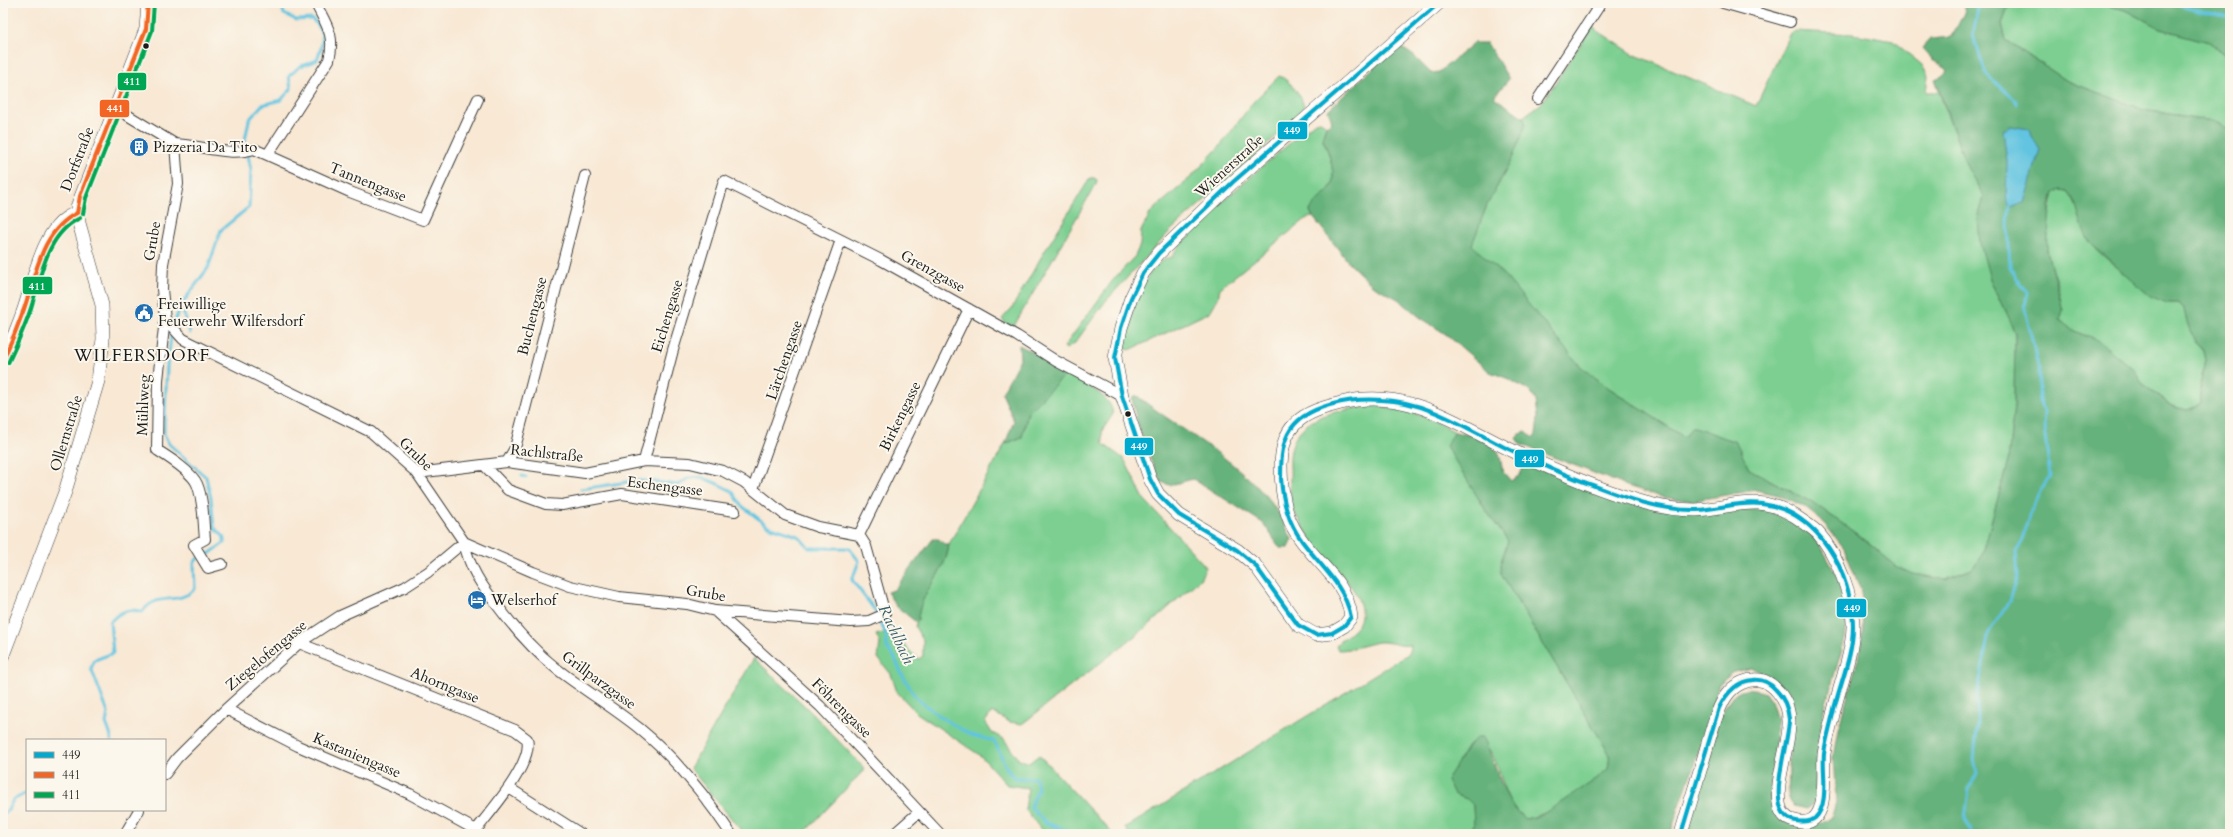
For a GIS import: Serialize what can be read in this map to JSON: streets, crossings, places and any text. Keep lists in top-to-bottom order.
{
  "streets": {
    "street": [
      "Dorfstraße",
      "Wienerstraße",
      "Tannengasse",
      "Grube",
      "Grenzgasse",
      "Buchengasse",
      "Eichengasse",
      "Lärchengasse",
      "Mühlweg",
      "Birkengasse",
      "Ollernstraße",
      "Rachlstraße",
      "Eschengasse",
      "Ziegelofengasse",
      "Grillparzgasse",
      "Ahorngasse",
      "Föhrengasse",
      "Kastaniengasse"
    ]
  },
  "crossings": [
    ["Dorfstraße", "Ollernstraße"],
    ["Wienerstraße", "Grenzgasse"],
    ["Tannengasse", "Grube"],
    ["Grube", "Mühlweg"],
    ["Grube", "Birkengasse"],
    ["Grube", "Rachlstraße"],
    ["Grube", "Ziegelofengasse"],
    ["Grube", "Grillparzgasse"],
    ["Grube", "Föhrengasse"],
    ["Grenzgasse", "Eichengasse"],
    ["Grenzgasse", "Lärchengasse"],
    ["Grenzgasse", "Birkengasse"],
    ["Buchengasse", "Rachlstraße"],
    ["Eichengasse", "Rachlstraße"],
    ["Lärchengasse", "Rachlstraße"],
    ["Birkengasse", "Rachlstraße"],
    ["Rachlstraße", "Eschengasse"],
    ["Ziegelofengasse", "Grillparzgasse"],
    ["Ziegelofengasse", "Ahorngasse"],
    ["Ziegelofengasse", "Kastaniengasse"],
    ["Ahorngasse", "Kastaniengasse"]
  ],
  "districts": ["WILFERSDORF"],
  "water": ["Rachlbach"],
  "places": {
    "building": ["Pizzeria Da Tito"],
    "public building": ["Freiwillige Feuerwehr Wilfersdorf"],
    "hotel": ["Welserhof"]
  },
  "lines": ["transit line 449", "transit line 441", "transit line 411"],
  "legend": ["449", "441", "411"]
}
